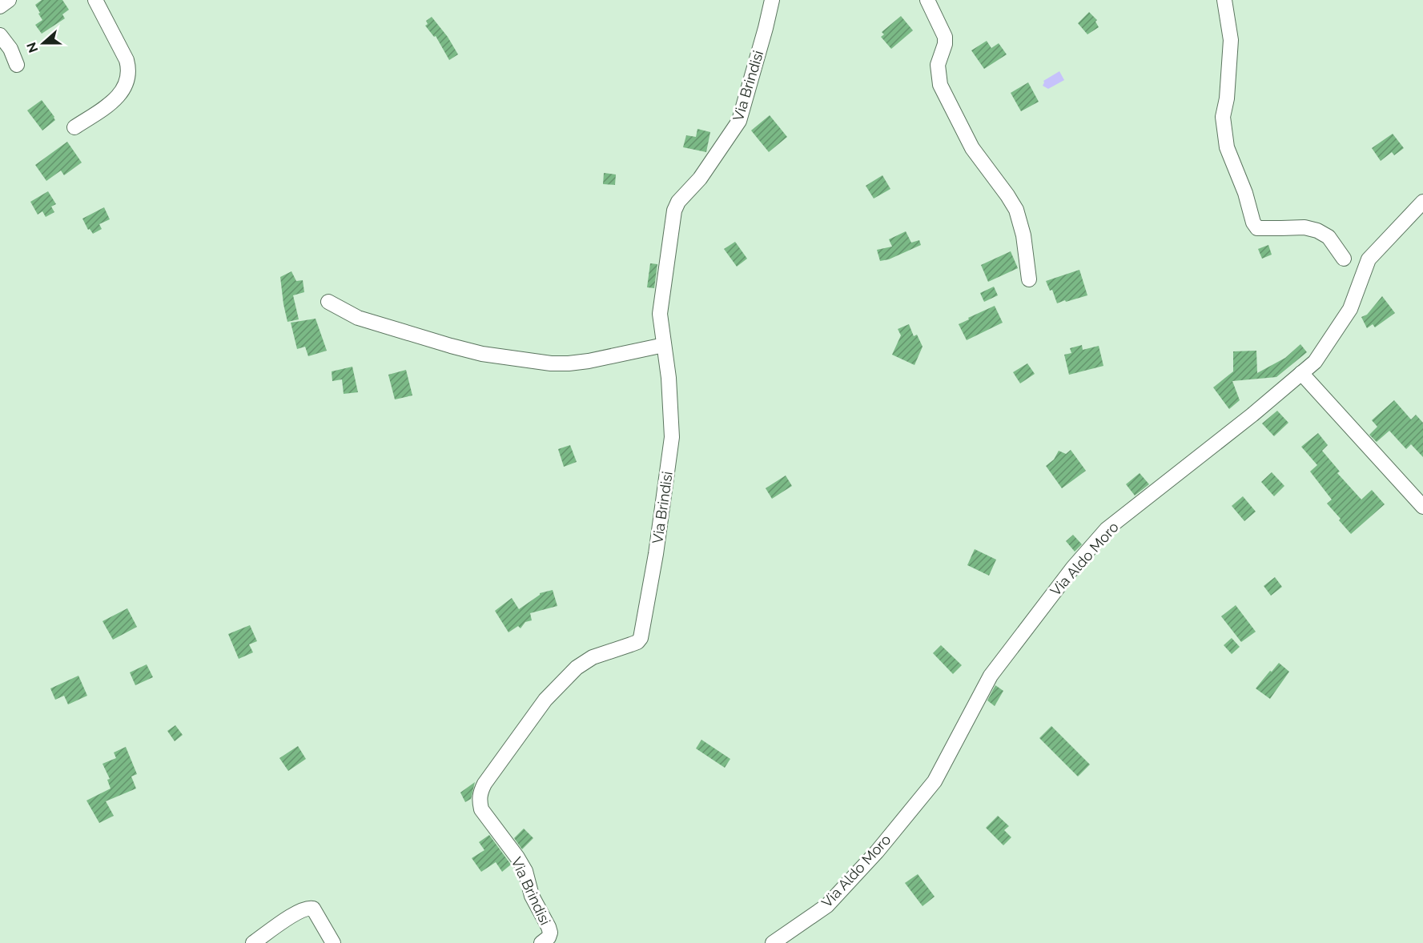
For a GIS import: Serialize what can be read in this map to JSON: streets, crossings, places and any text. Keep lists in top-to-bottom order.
{
  "streets": {
    "street": ["Via Brindisi", "Via Aldo Moro"]
  },
  "north": "left"
}
